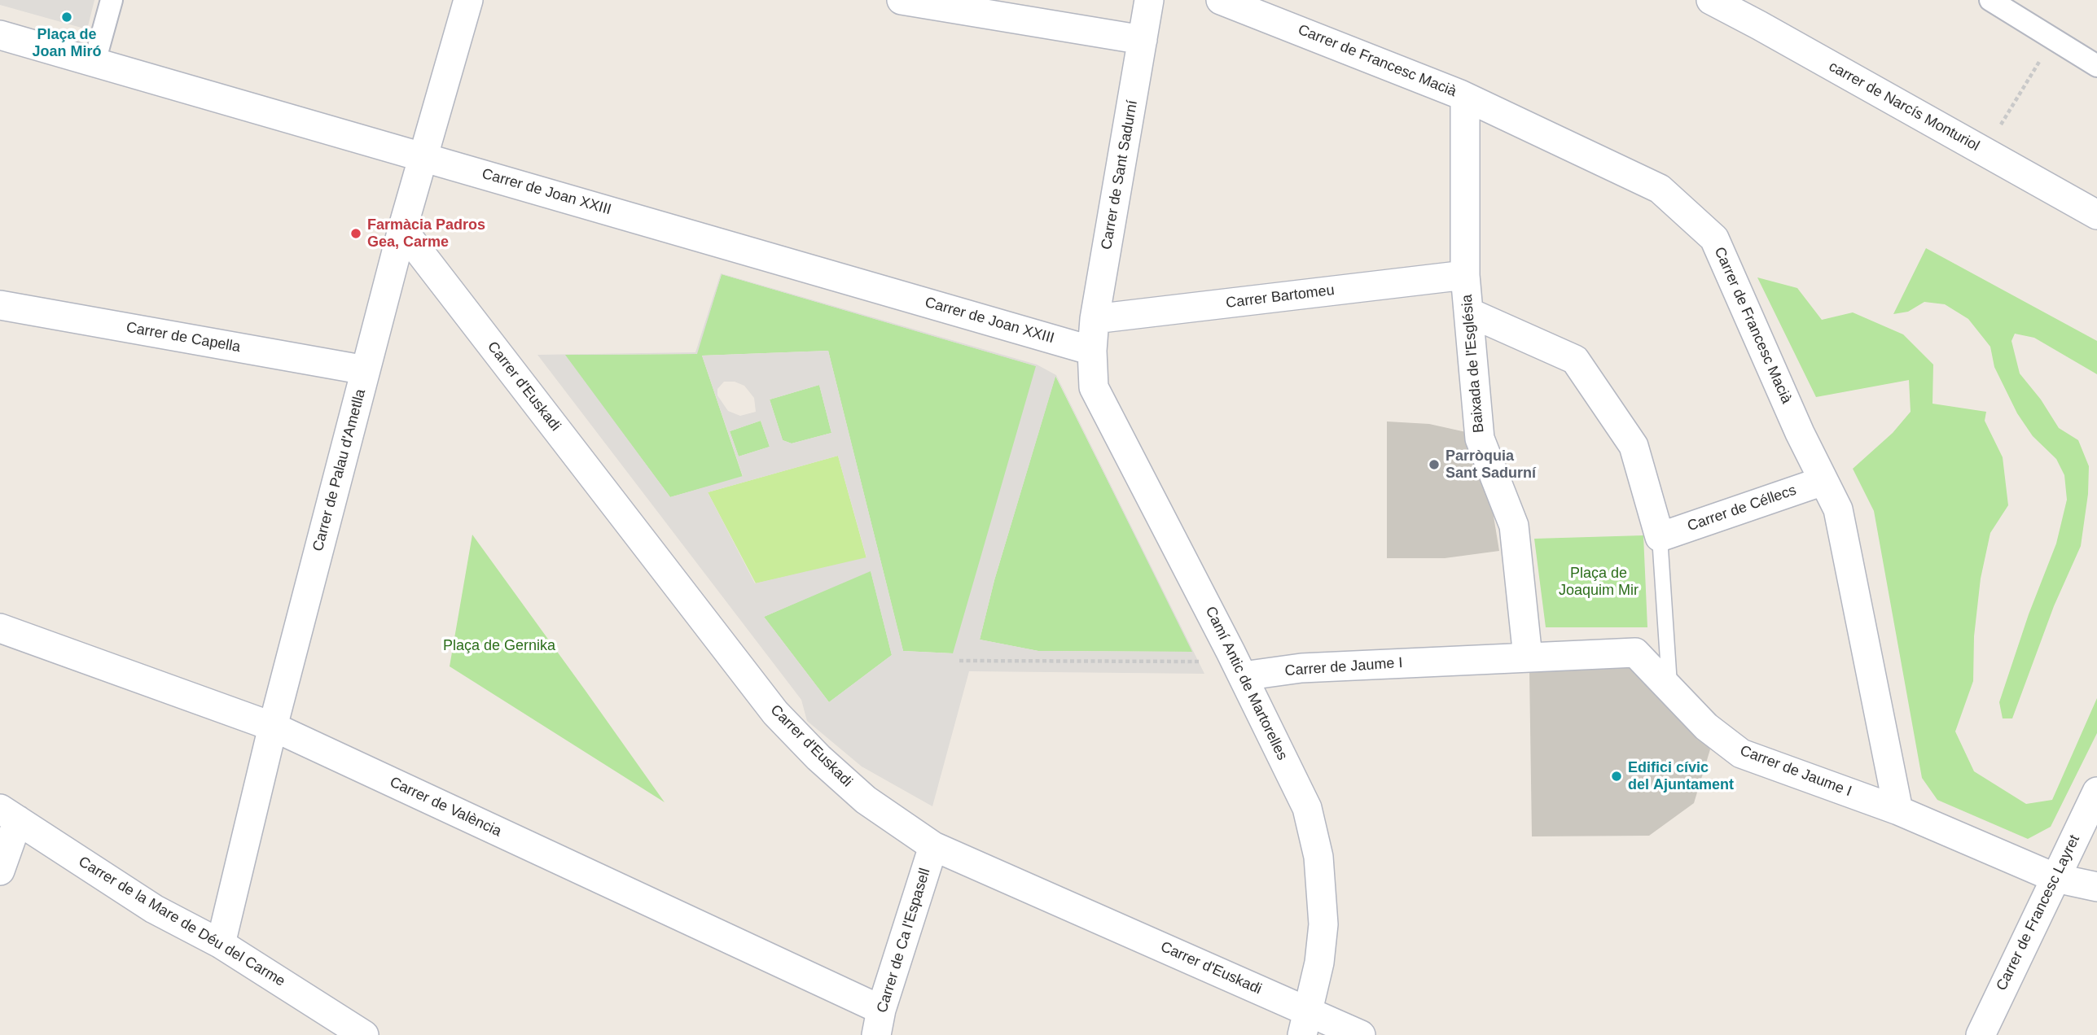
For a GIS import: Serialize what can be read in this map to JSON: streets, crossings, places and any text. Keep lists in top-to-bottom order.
{
  "streets": {
    "street": [
      "Carrer de Francesc Macià",
      "carrer de Narcís Monturiol",
      "Carrer de Sant Sadurní",
      "Carrer de Joan XXIII",
      "Carrer Bartomeu",
      "Carrer de Capella",
      "Baixada de l'Església",
      "Carrer d'Euskadi",
      "Carrer de Palau d'Ametlla",
      "Carrer de Céllecs",
      "Carrer de Jaume I",
      "Camí Antic de Martorelles",
      "Carrer de València",
      "Carrer de Francesc Layret",
      "Carrer de la Mare de Déu del Carme",
      "Carrer de Ca l'Espasell"
    ]
  },
  "crossings": [
    ["Carrer de Francesc Macià", "Baixada de l'Església"],
    ["Carrer de Francesc Macià", "Carrer de Céllecs"],
    ["Carrer de Francesc Macià", "Carrer de Jaume I"],
    ["Carrer de Sant Sadurní", "Carrer de Joan XXIII"],
    ["Carrer de Sant Sadurní", "Carrer Bartomeu"],
    ["Carrer de Sant Sadurní", "Camí Antic de Martorelles"],
    ["Carrer de Joan XXIII", "Carrer de Palau d'Ametlla"],
    ["Carrer de Joan XXIII", "Camí Antic de Martorelles"],
    ["Carrer Bartomeu", "Baixada de l'Església"],
    ["Carrer de Capella", "Carrer de Palau d'Ametlla"],
    ["Baixada de l'Església", "Carrer de Jaume I"],
    ["Carrer d'Euskadi", "Carrer de Palau d'Ametlla"],
    ["Carrer d'Euskadi", "Camí Antic de Martorelles"],
    ["Carrer d'Euskadi", "Carrer de Ca l'Espasell"],
    ["Carrer de Palau d'Ametlla", "Carrer de València"],
    ["Carrer de Palau d'Ametlla", "Carrer de la Mare de Déu del Carme"],
    ["Carrer de Jaume I", "Camí Antic de Martorelles"],
    ["Carrer de Jaume I", "Carrer de Francesc Layret"],
    ["Carrer de València", "Carrer de Ca l'Espasell"]
  ],
  "parks": ["Plaça de Joaquim Mir", "Plaça de Gernika"],
  "places": [
    "Plaça de Joan Miró",
    "Farmàcia Padros Gea, Carme",
    "Parròquia Sant Sadurní",
    "Edifici cívic del Ajuntament"
  ]
}
